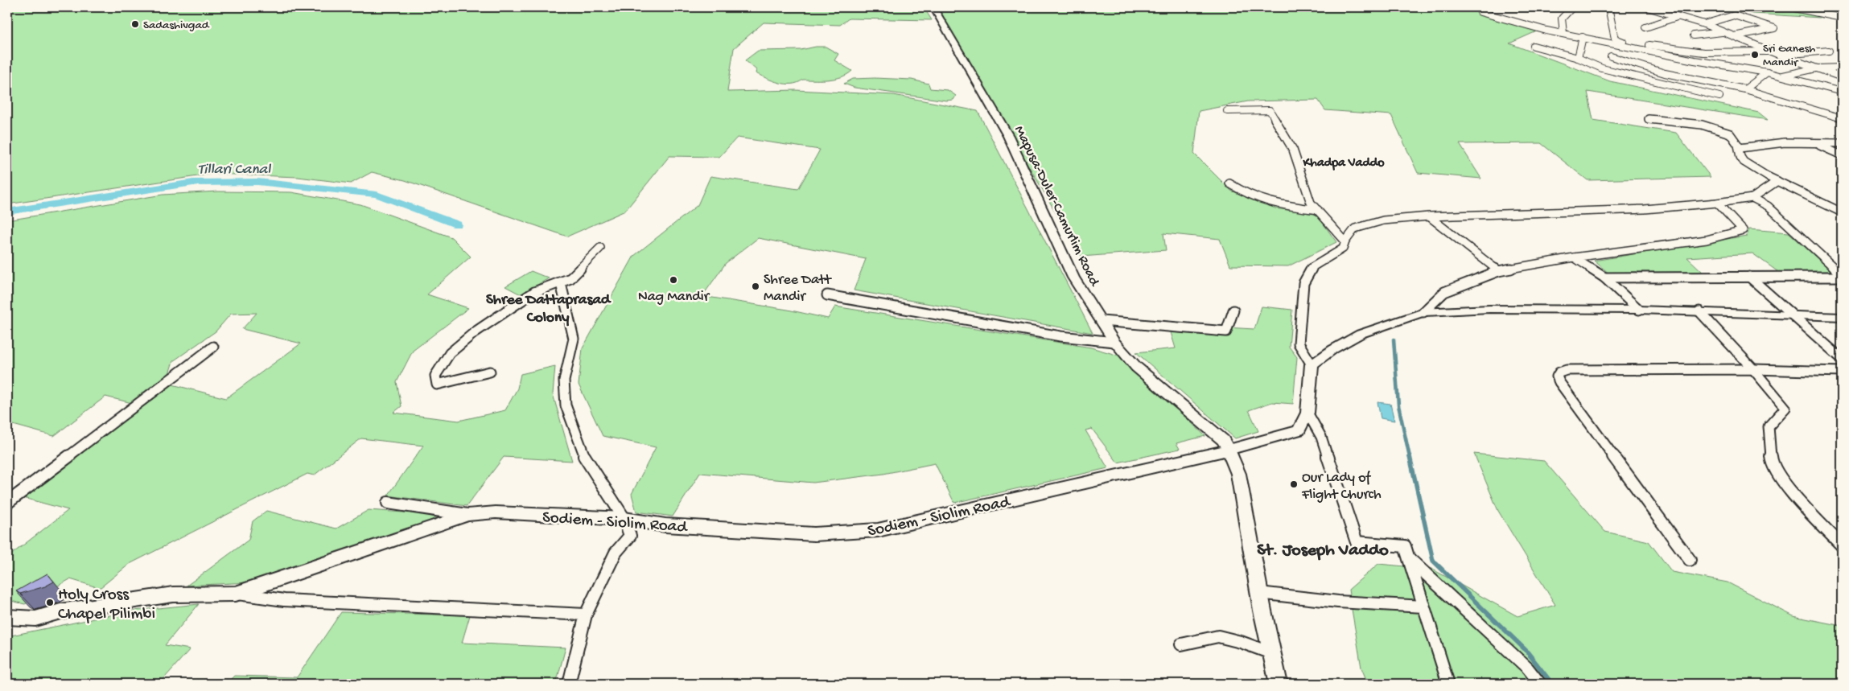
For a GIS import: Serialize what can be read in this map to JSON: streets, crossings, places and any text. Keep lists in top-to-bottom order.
{
  "streets": {
    "main road": ["Sodiem - Siolim Road"],
    "street": ["Mapusa-Duler-Camurlim Road"]
  },
  "crossings": [
    ["Mapusa-Duler-Camurlim Road", "Sodiem - Siolim Road"]
  ],
  "districts": ["Khadpa Vaddo", "Shree Dattaprasad Colony", "St. Joseph Vaddo"],
  "water": ["Tillari Canal"],
  "places": [
    "Sadashivgad",
    "Sri Ganesh Mandir",
    "Nag Mandir",
    "Shree Datt Mandir",
    "Our Lady of Flight Church",
    "Holy Cross Chapel Pilimbi"
  ]
}
